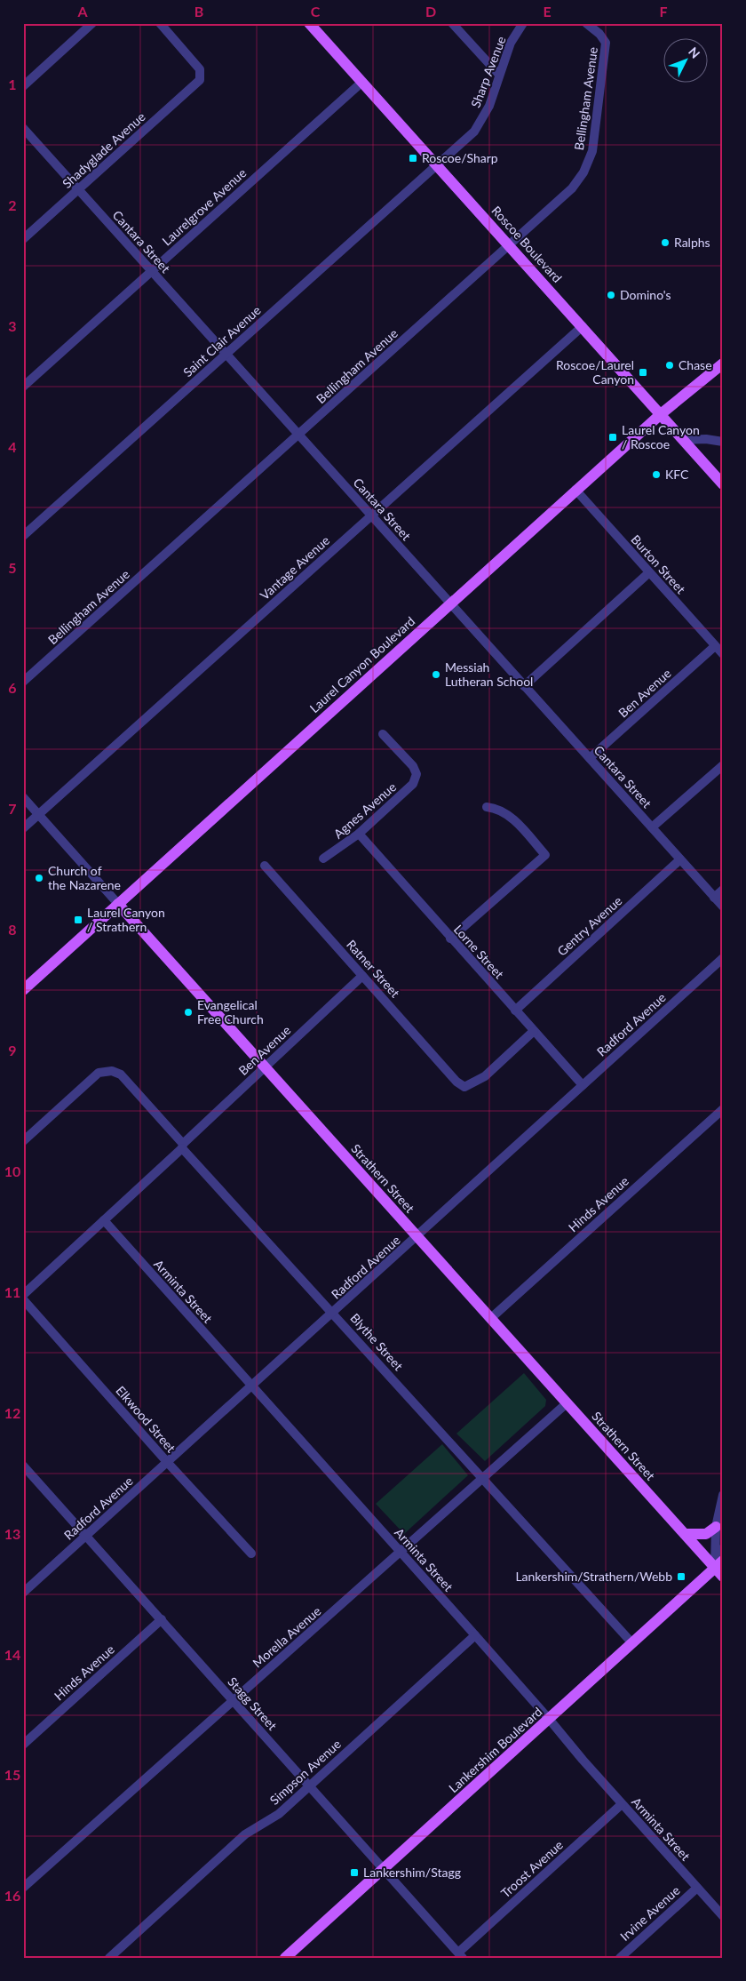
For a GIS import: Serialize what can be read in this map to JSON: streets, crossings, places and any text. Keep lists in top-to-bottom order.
{
  "streets": {
    "main road": [
      "Roscoe Boulevard",
      "Laurel Canyon Boulevard",
      "Strathern Street",
      "Lankershim Boulevard"
    ],
    "street": [
      "Sharp Avenue",
      "Bellingham Avenue",
      "Shadyglade Avenue",
      "Laurelgrove Avenue",
      "Cantara Street",
      "Saint Clair Avenue",
      "Burton Street",
      "Vantage Avenue",
      "Ben Avenue",
      "Agnes Avenue",
      "Gentry Avenue",
      "Lorne Street",
      "Ratner Street",
      "Radford Avenue",
      "Hinds Avenue",
      "Arminta Street",
      "Blythe Street",
      "Elkwood Street",
      "Morella Avenue",
      "Stagg Street",
      "Simpson Avenue",
      "Troost Avenue",
      "Irvine Avenue"
    ]
  },
  "crossings": [
    ["Sharp Avenue", "Roscoe Boulevard"],
    ["Sharp Avenue", "Saint Clair Avenue"],
    ["Bellingham Avenue", "Cantara Street"],
    ["Bellingham Avenue", "Roscoe Boulevard"],
    ["Shadyglade Avenue", "Cantara Street"],
    ["Laurelgrove Avenue", "Cantara Street"],
    ["Laurelgrove Avenue", "Roscoe Boulevard"],
    ["Cantara Street", "Saint Clair Avenue"],
    ["Cantara Street", "Vantage Avenue"],
    ["Cantara Street", "Laurel Canyon Boulevard"],
    ["Cantara Street", "Ben Avenue"],
    ["Cantara Street", "Gentry Avenue"],
    ["Roscoe Boulevard", "Saint Clair Avenue"],
    ["Roscoe Boulevard", "Vantage Avenue"],
    ["Roscoe Boulevard", "Laurel Canyon Boulevard"],
    ["Burton Street", "Laurel Canyon Boulevard"],
    ["Burton Street", "Ben Avenue"],
    ["Vantage Avenue", "Strathern Street"],
    ["Laurel Canyon Boulevard", "Strathern Street"],
    ["Ben Avenue", "Ratner Street"],
    ["Ben Avenue", "Strathern Street"],
    ["Ben Avenue", "Arminta Street"],
    ["Ben Avenue", "Blythe Street"],
    ["Agnes Avenue", "Lorne Street"],
    ["Gentry Avenue", "Lorne Street"],
    ["Lorne Street", "Ratner Street"],
    ["Lorne Street", "Radford Avenue"],
    ["Radford Avenue", "Strathern Street"],
    ["Radford Avenue", "Arminta Street"],
    ["Radford Avenue", "Blythe Street"],
    ["Radford Avenue", "Elkwood Street"],
    ["Radford Avenue", "Stagg Street"],
    ["Strathern Street", "Hinds Avenue"],
    ["Strathern Street", "Morella Avenue"],
    ["Strathern Street", "Lankershim Boulevard"],
    ["Hinds Avenue", "Stagg Street"],
    ["Arminta Street", "Morella Avenue"],
    ["Arminta Street", "Lankershim Boulevard"],
    ["Arminta Street", "Simpson Avenue"],
    ["Arminta Street", "Troost Avenue"],
    ["Arminta Street", "Irvine Avenue"],
    ["Blythe Street", "Morella Avenue"],
    ["Blythe Street", "Lankershim Boulevard"],
    ["Morella Avenue", "Stagg Street"],
    ["Stagg Street", "Lankershim Boulevard"],
    ["Stagg Street", "Simpson Avenue"],
    ["Stagg Street", "Troost Avenue"]
  ],
  "places": {
    "transit": [
      "Roscoe/Sharp",
      "Roscoe/Laurel Canyon",
      "Laurel Canyon / Roscoe",
      "Laurel Canyon / Strathern",
      "Lankershim/Strathern/Webb",
      "Lankershim/Stagg"
    ],
    "other": [
      "Ralphs",
      "Domino's",
      "Chase",
      "KFC",
      "Messiah Lutheran School",
      "Church of the Nazarene",
      "Evangelical Free Church"
    ]
  },
  "north": "top right",
  "grid": {
    "columns": [
      "A",
      "B",
      "C",
      "D",
      "E",
      "F"
    ],
    "rows": [
      "1",
      "2",
      "3",
      "4",
      "5",
      "6",
      "7",
      "8",
      "9",
      "10",
      "11",
      "12",
      "13",
      "14",
      "15",
      "16"
    ]
  }
}
